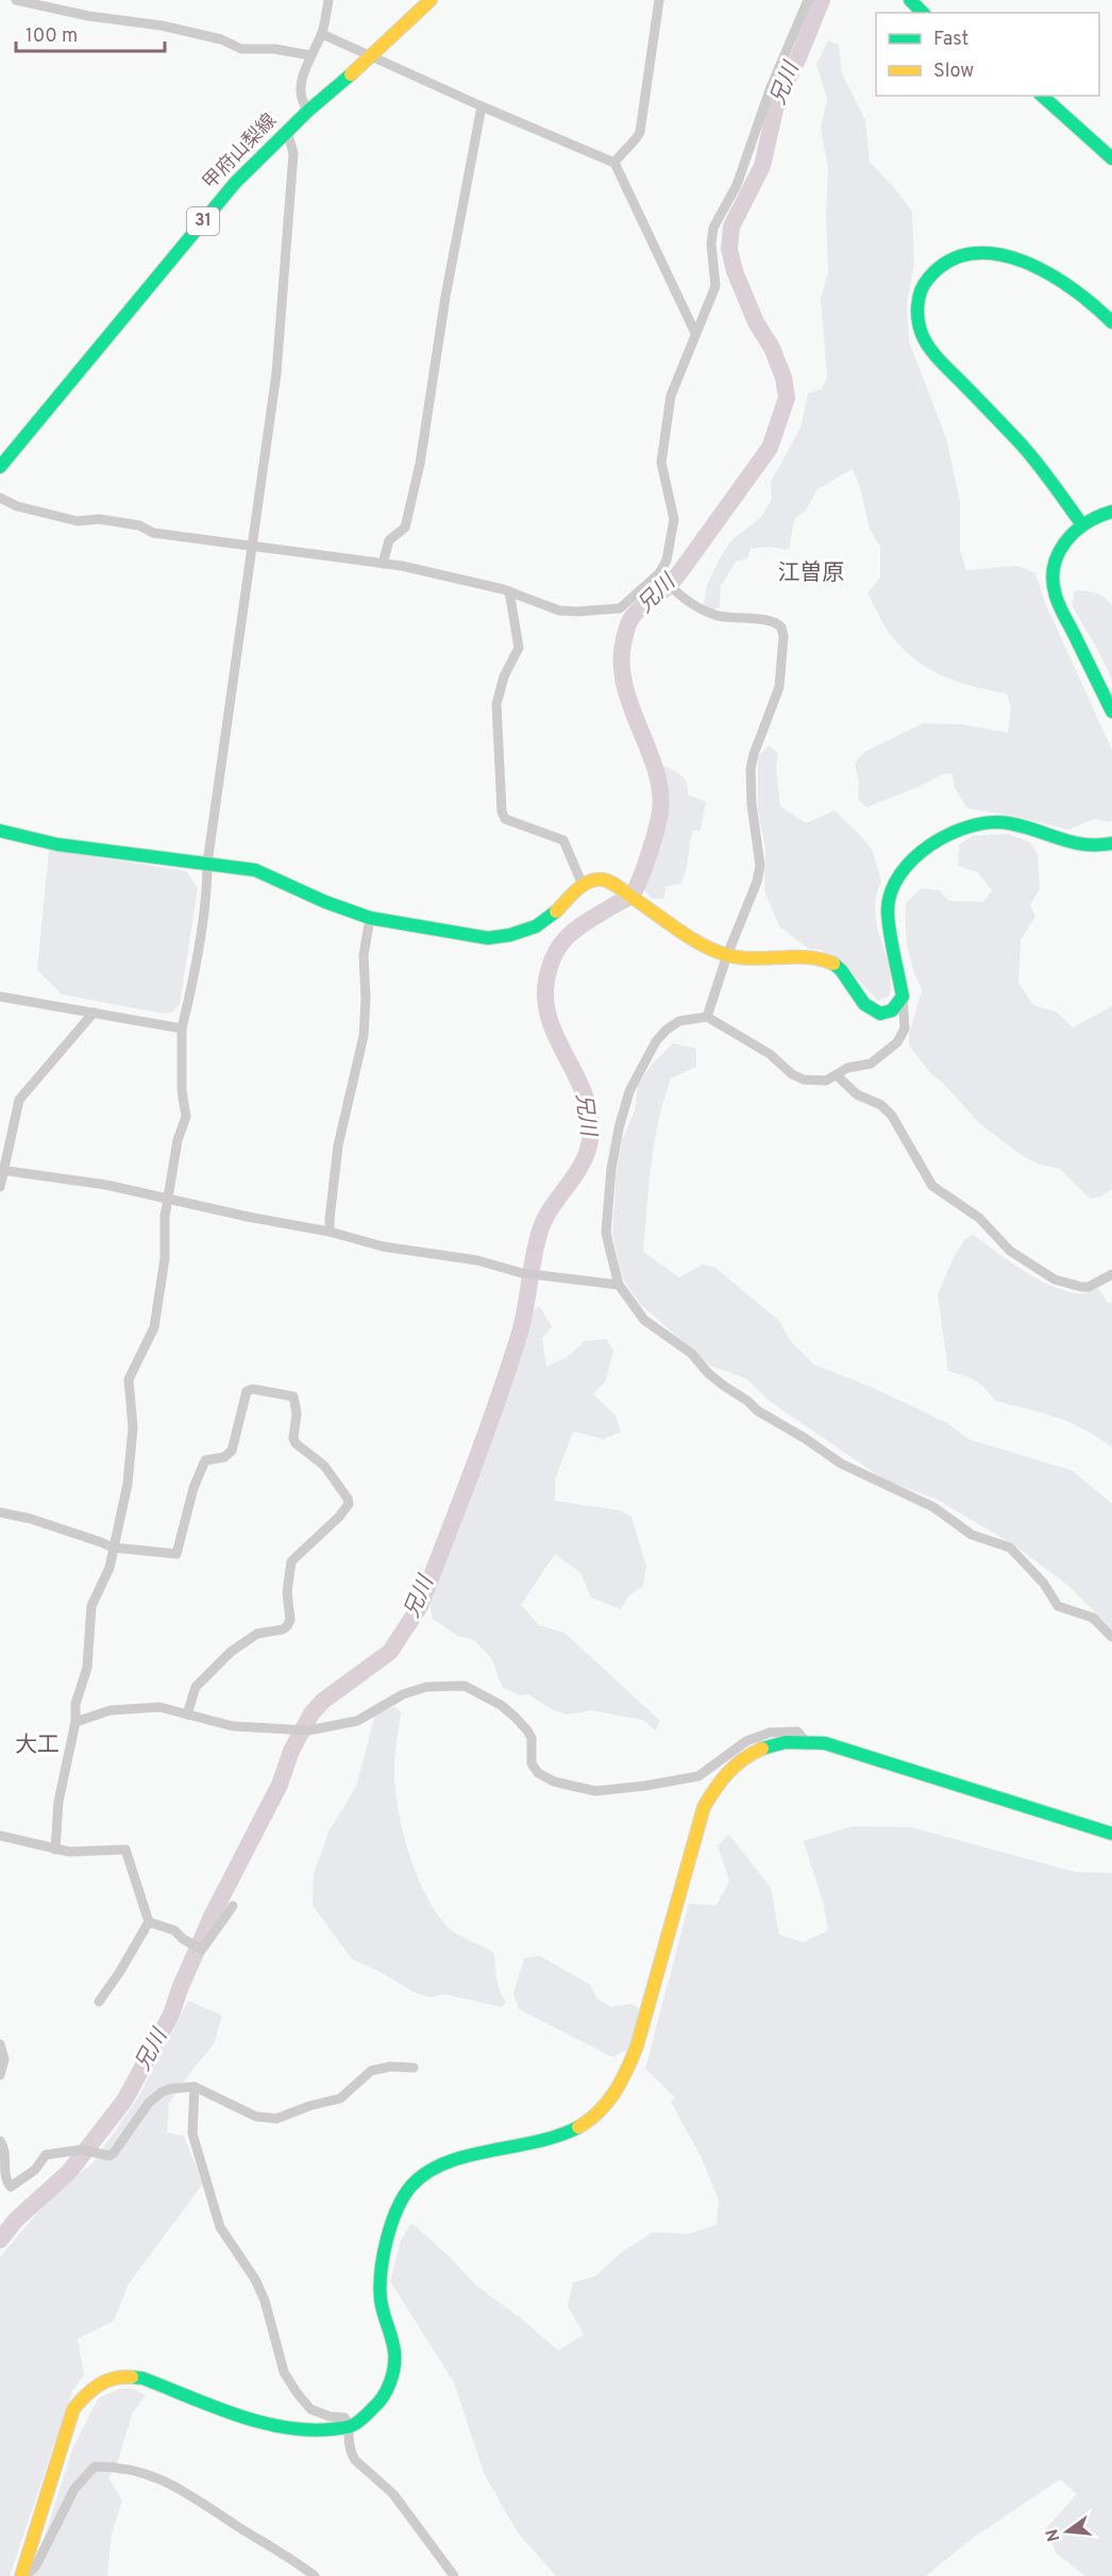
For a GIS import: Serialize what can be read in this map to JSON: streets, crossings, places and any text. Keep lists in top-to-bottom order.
{
  "streets": {
    "street": ["甲府山梨線", "31"]
  },
  "districts": ["江曽原", "大工"],
  "water": ["兄川"],
  "legend": ["Fast", "Slow"],
  "scale_bar": "100 m",
  "north": "left"
}
